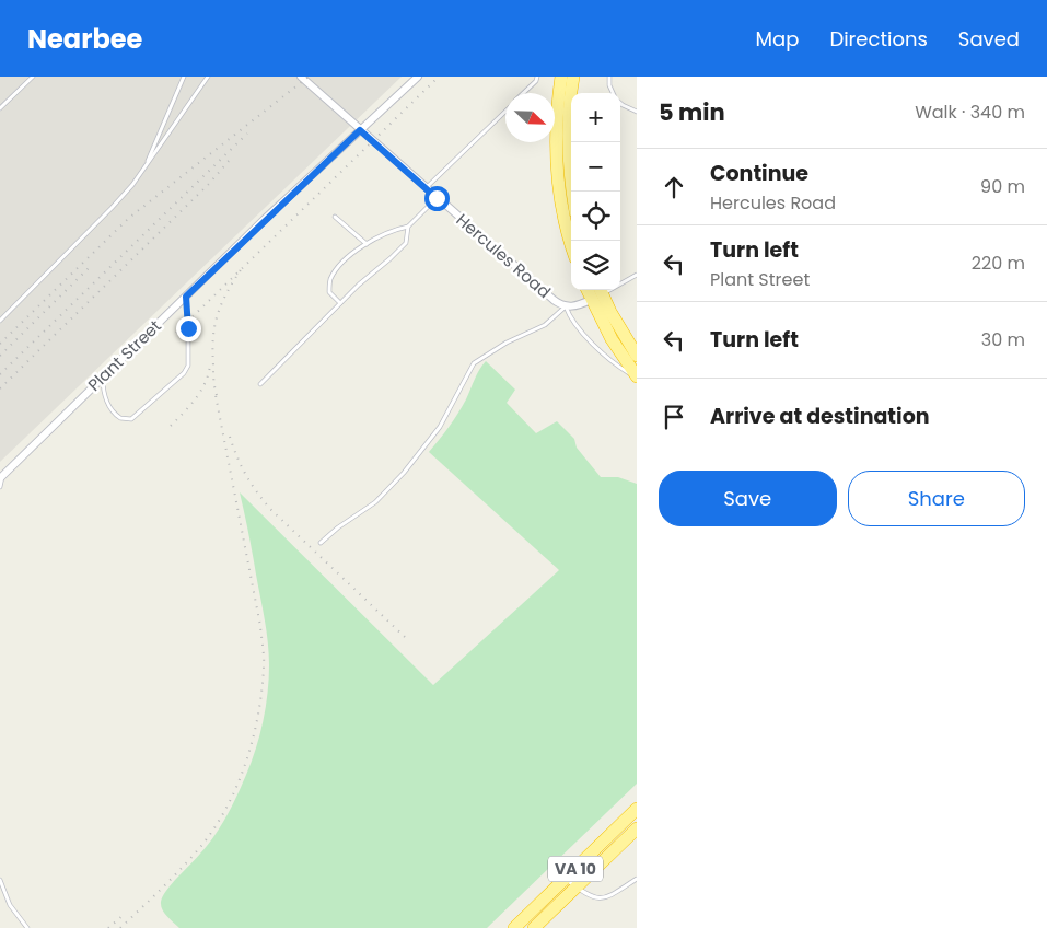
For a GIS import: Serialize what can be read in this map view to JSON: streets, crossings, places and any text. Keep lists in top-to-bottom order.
{
  "streets": {
    "highway": ["VA 10"],
    "street": ["Hercules Road", "Plant Street"]
  },
  "crossings": [
    ["Hercules Road", "Plant Street"]
  ],
  "north": "bottom right",
  "page": {
    "header": "Nearbee",
    "nav": ["Map", "Directions", "Saved"],
    "heading": ["5 min", "Walk · 340 m"],
    "map_buttons": ["+", "−"],
    "list": [
      ["Continue", "Hercules Road", "90 m"],
      ["Turn left", "Plant Street", "220 m"],
      ["Turn left", "30 m"],
      "Arrive at destination"
    ],
    "buttons": ["Save", "Share"]
  }
}
